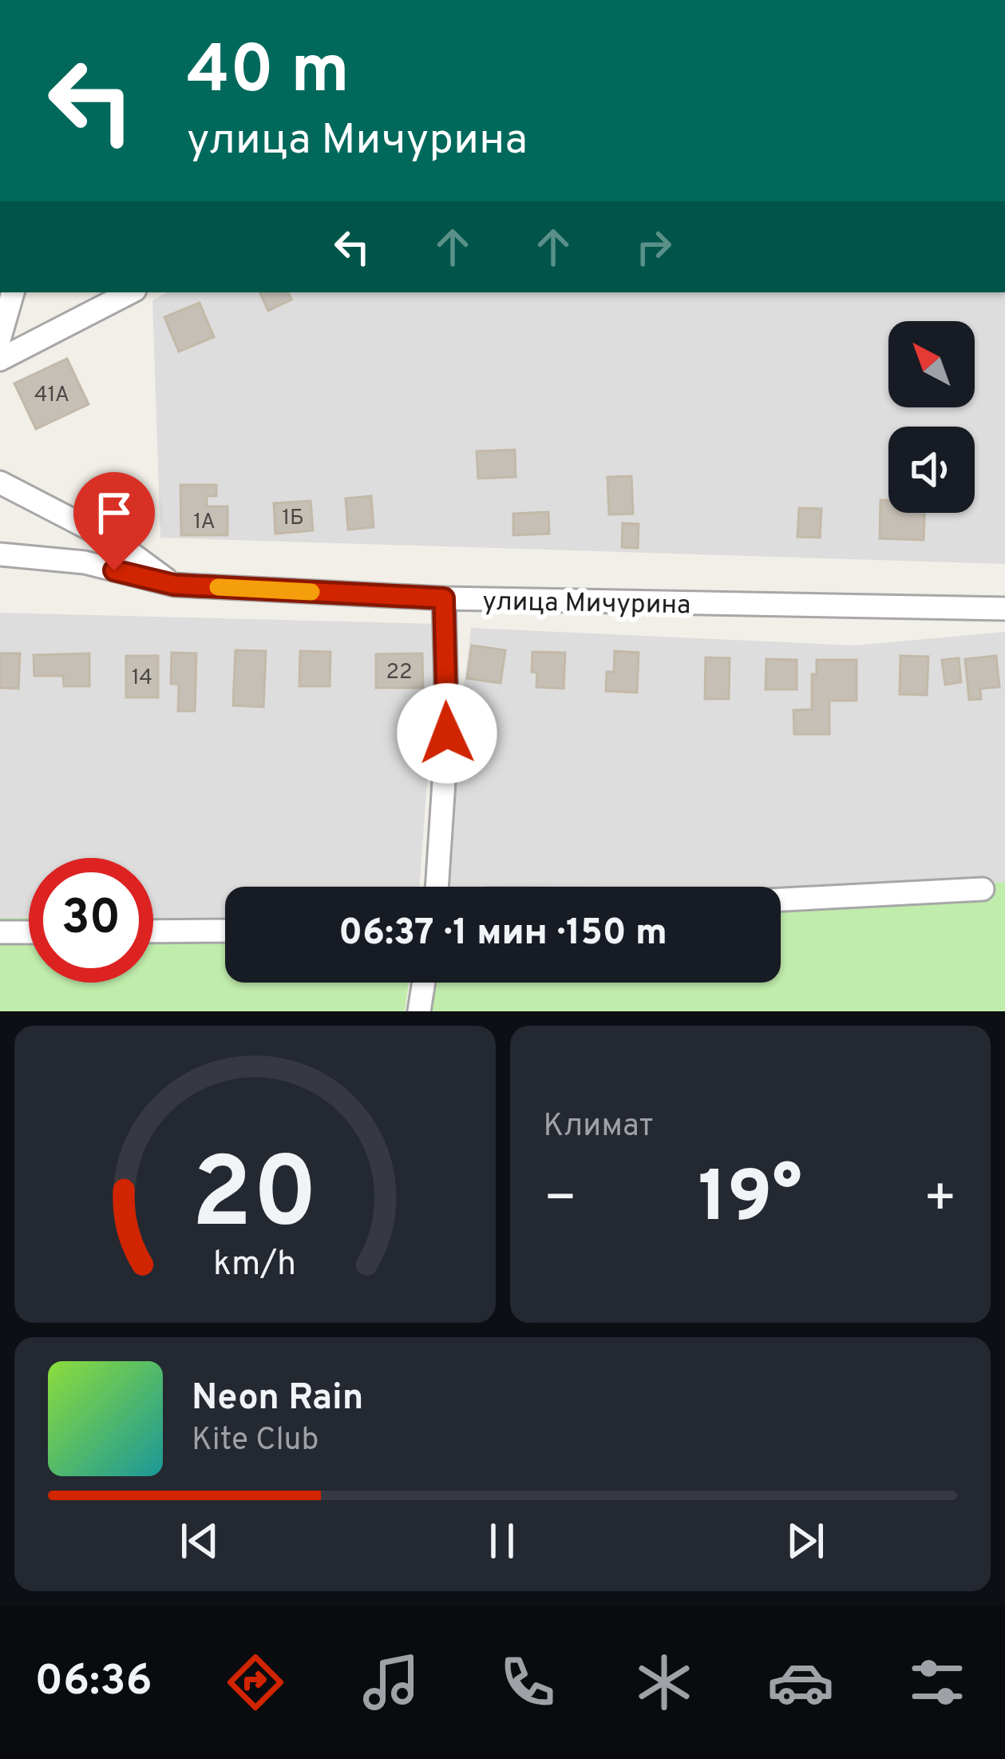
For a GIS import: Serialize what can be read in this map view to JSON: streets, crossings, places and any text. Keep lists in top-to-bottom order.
{
  "streets": {
    "street": ["улица Мичурина"]
  },
  "house_numbers": [
    "41А",
    "1Б",
    "1А",
    "22",
    "14"
  ],
  "north": "top left",
  "page": {
    "turn": ["40 m", "улица Мичурина"],
    "limit": "30",
    "trip": "06:37 · 1 мин · 150 m",
    "tile": "Климат",
    "heat": ["−", "19°", "+"],
    "song": ["Neon Rain", "Kite Club"],
    "tabs": "06:36",
    "gauge": ["20", "km/h"]
  }
}
